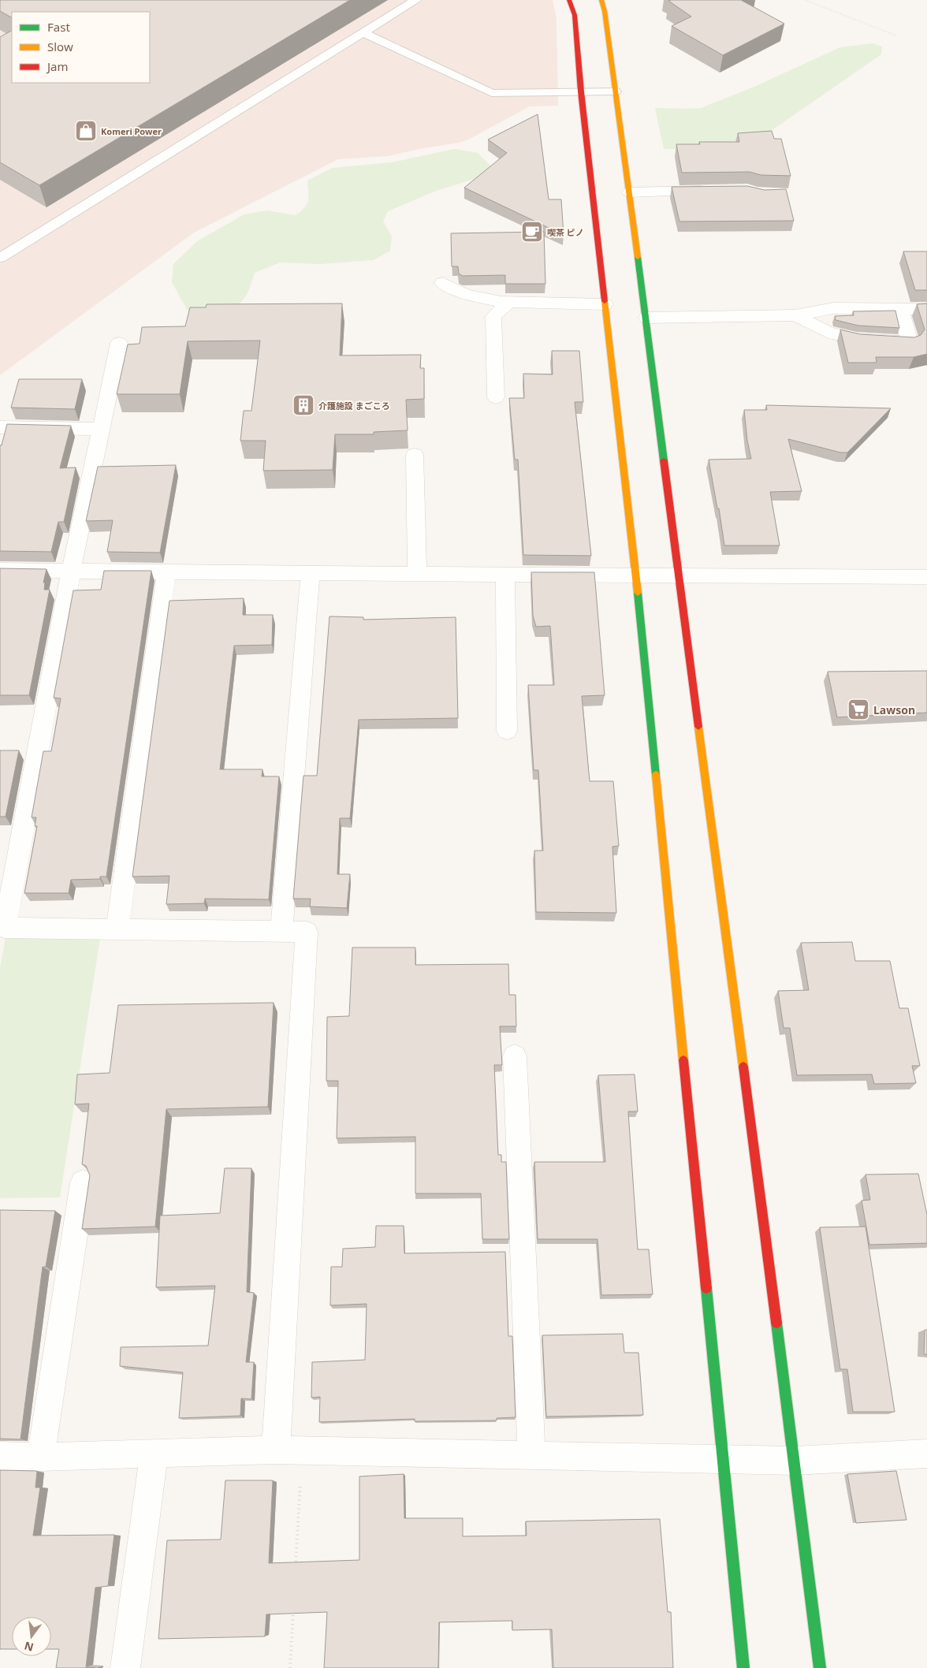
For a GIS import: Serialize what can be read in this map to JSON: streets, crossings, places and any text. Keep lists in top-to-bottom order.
{
  "places": {
    "shop": ["Komeri Power"],
    "cafe": ["喫茶 ピノ"],
    "building": ["介護施設 まごころ"],
    "supermarket": ["Lawson"]
  },
  "legend": ["Fast", "Slow", "Jam"],
  "north": "bottom"
}
